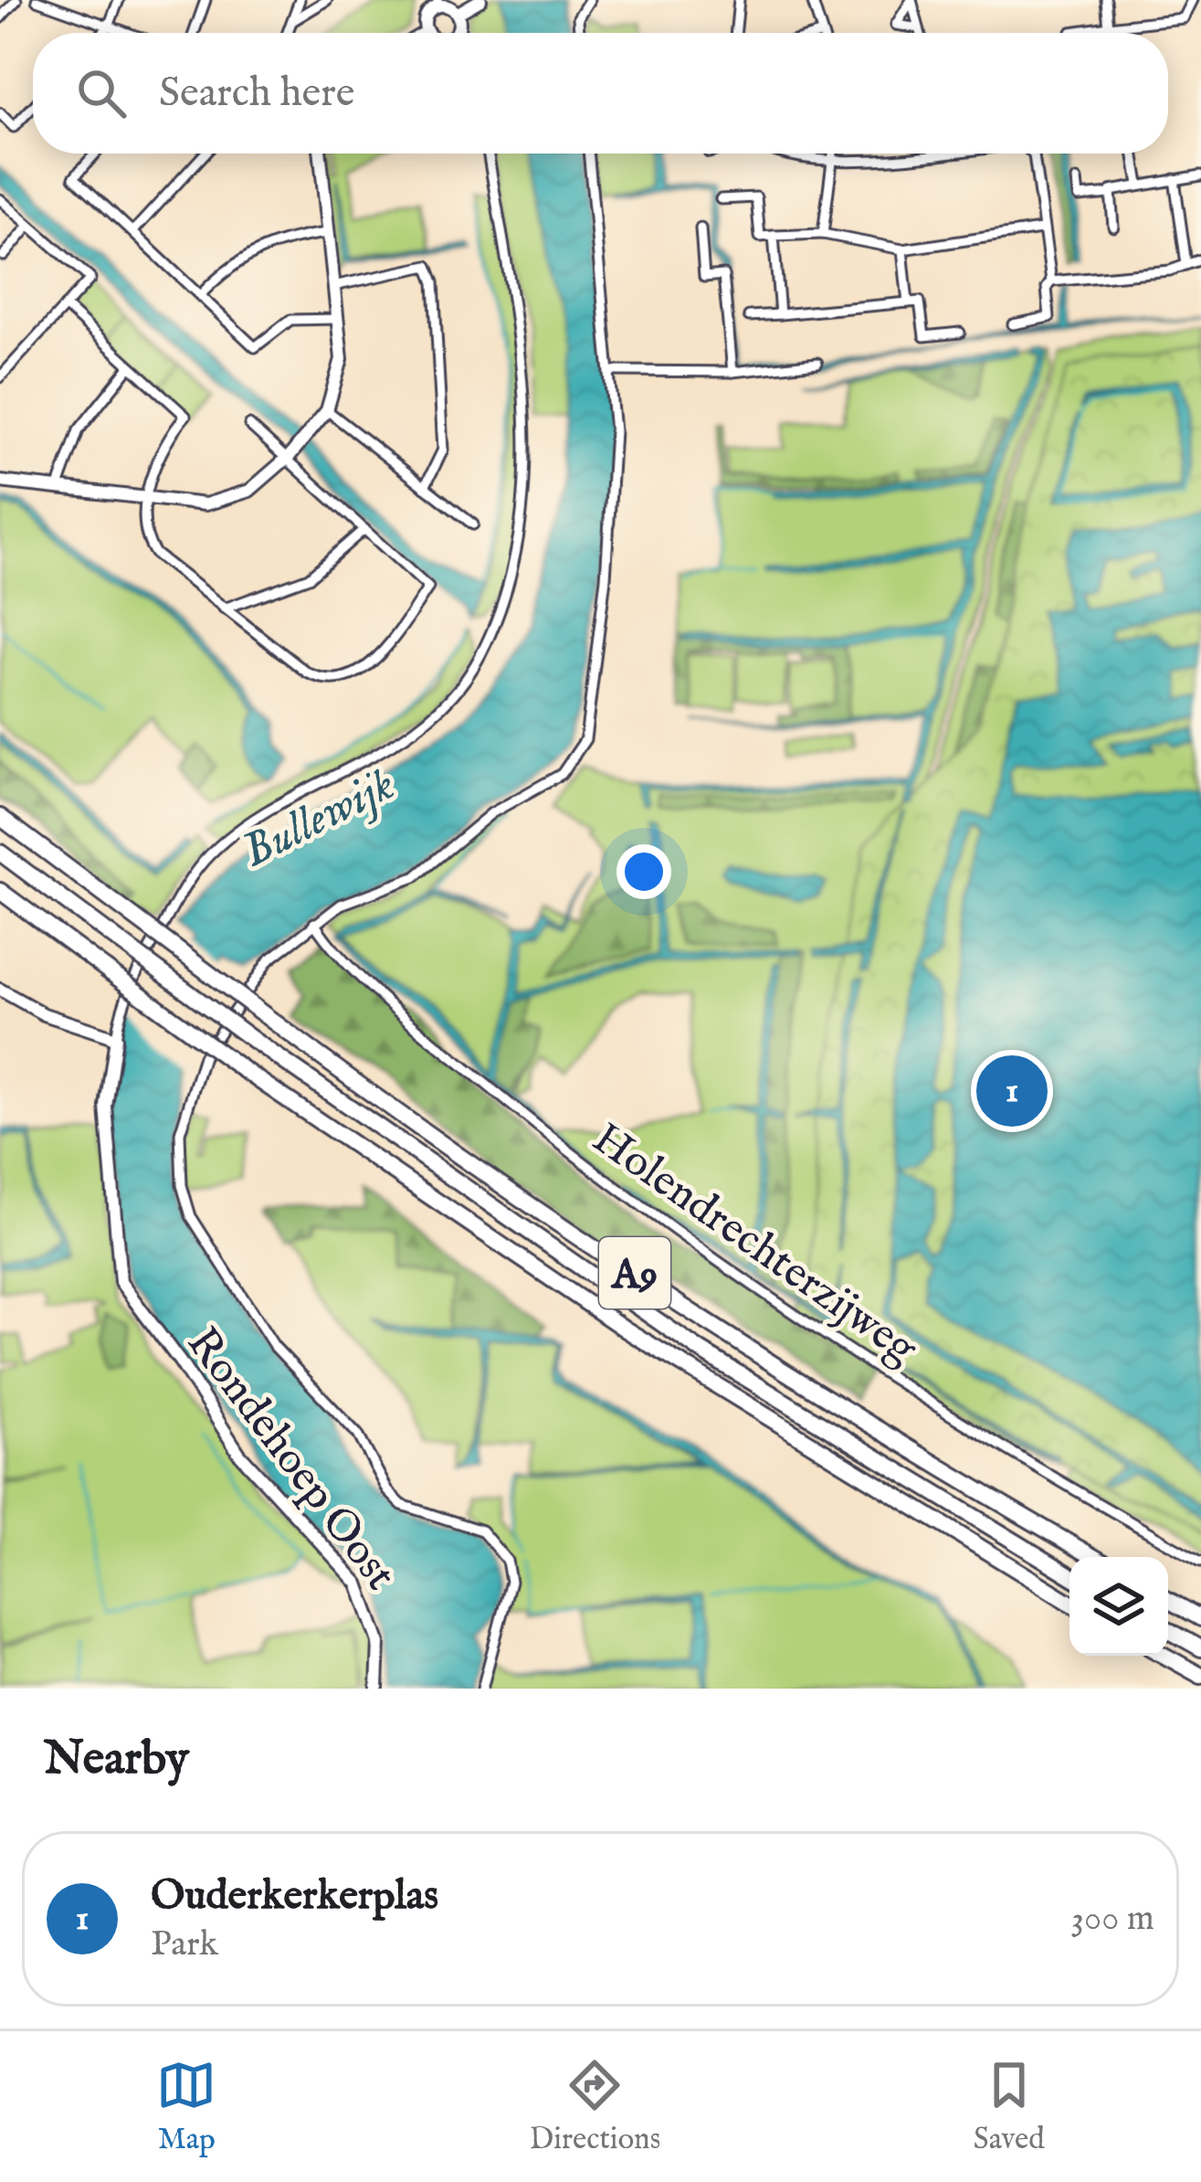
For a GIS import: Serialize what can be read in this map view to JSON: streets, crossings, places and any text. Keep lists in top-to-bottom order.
{
  "streets": {
    "highway": ["A9"],
    "street": ["Holendrechterzijweg", "Rondehoep Oost"]
  },
  "water": ["Bullewijk"],
  "page": {
    "search": "Search here",
    "pins": "1",
    "heading": "Nearby",
    "list": [
      {
        "mark": "1",
        "name": "Ouderkerkerplas",
        "note": "Park",
        "value": "300 m"
      }
    ],
    "nav": ["Map", "Directions", "Saved"]
  }
}
